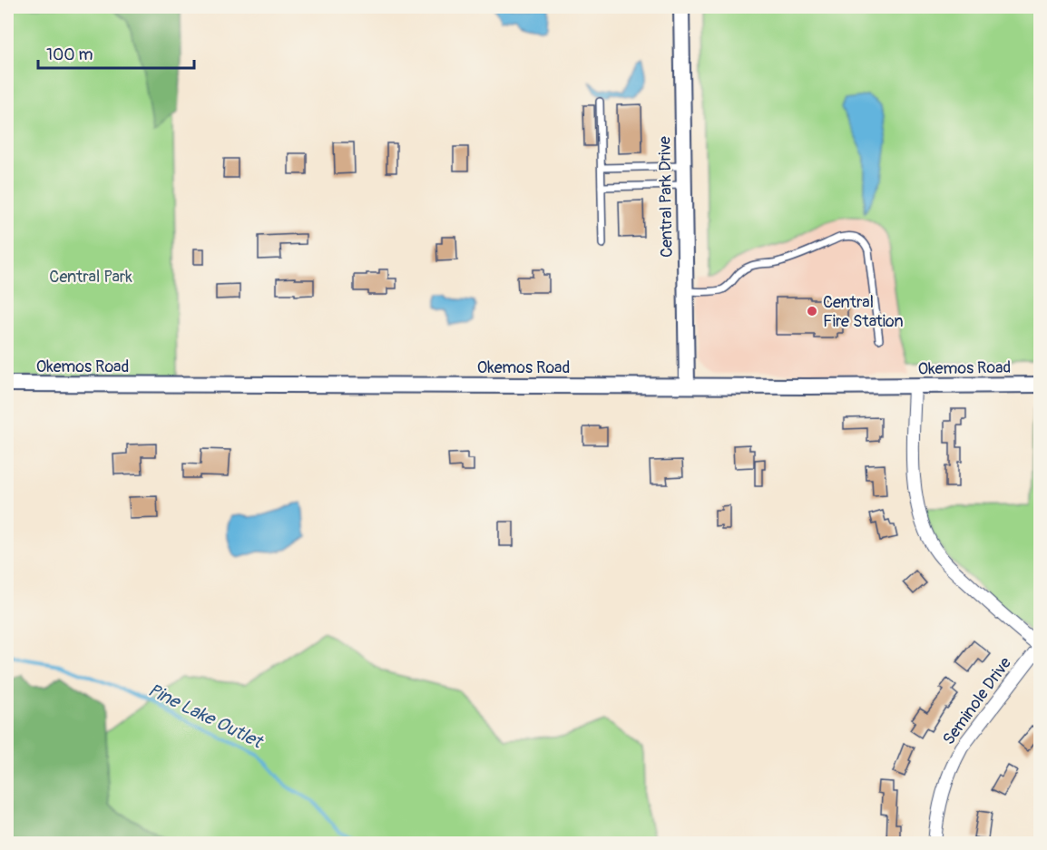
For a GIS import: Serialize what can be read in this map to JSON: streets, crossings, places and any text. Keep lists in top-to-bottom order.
{
  "streets": {
    "street": ["Central Park Drive", "Okemos Road", "Seminole Drive"]
  },
  "crossings": [
    ["Central Park Drive", "Okemos Road"]
  ],
  "water": ["Pine Lake Outlet"],
  "parks": ["Central Park"],
  "places": ["Central Fire Station"],
  "scale_bar": "100 m"
}
